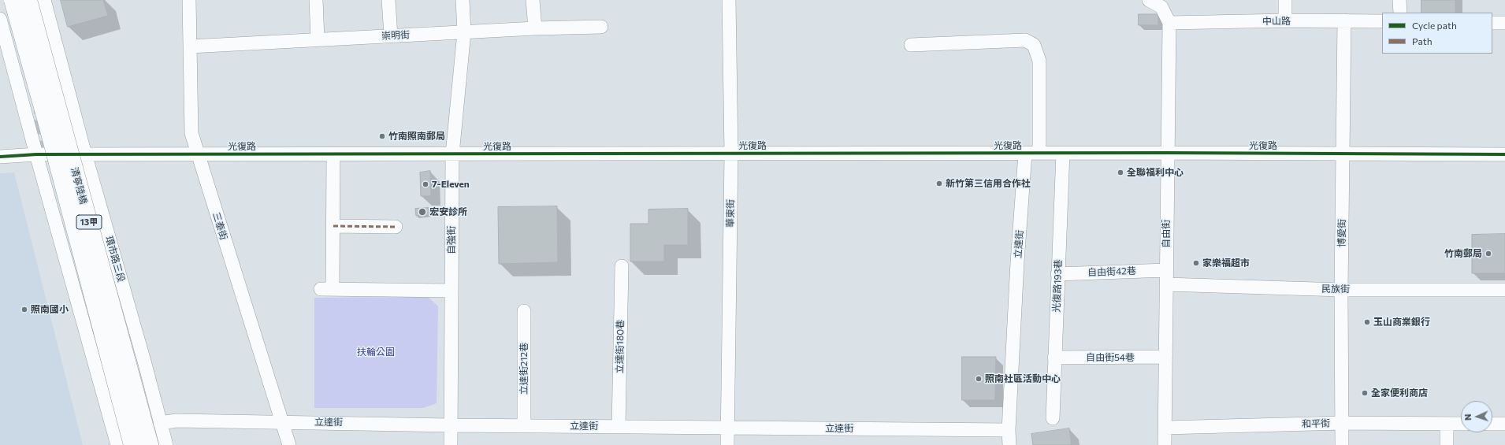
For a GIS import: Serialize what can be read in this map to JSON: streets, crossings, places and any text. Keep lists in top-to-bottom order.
{
  "streets": {
    "main road": ["清寧陸橋", "13甲"],
    "street": [
      "中山路",
      "崇明街",
      "光復路",
      "華東街",
      "三泰街",
      "博愛街",
      "自由街",
      "自強街",
      "立達街",
      "環市路三段",
      "自由街42巷",
      "光復路193巷",
      "民族街",
      "立達街180巷",
      "自由街54巷",
      "立達街212巷",
      "和平街"
    ]
  },
  "crossings": [
    ["中山路", "博愛街"],
    ["中山路", "自由街"],
    ["崇明街", "三泰街"],
    ["崇明街", "自強街"],
    ["光復路", "華東街"],
    ["光復路", "三泰街"],
    ["光復路", "博愛街"],
    ["光復路", "自由街"],
    ["光復路", "自強街"],
    ["光復路", "立達街"],
    ["光復路", "環市路三段"],
    ["光復路", "光復路193巷"],
    ["華東街", "立達街"],
    ["三泰街", "立達街"],
    ["博愛街", "民族街"],
    ["博愛街", "和平街"],
    ["自由街", "自由街42巷"],
    ["自由街", "民族街"],
    ["自由街", "自由街54巷"],
    ["自由街", "和平街"],
    ["自強街", "立達街"],
    ["立達街", "環市路三段"],
    ["立達街", "立達街180巷"],
    ["立達街", "立達街212巷"],
    ["自由街42巷", "光復路193巷"],
    ["光復路193巷", "自由街54巷"]
  ],
  "parks": ["扶輪公園"],
  "places": [
    "竹南照南郵局",
    "全聯福利中心",
    "新竹第三信用合作社",
    "7-Eleven",
    "宏安診所",
    "竹南郵局",
    "家樂福超市",
    "照南國小",
    "玉山商業銀行",
    "照南社區活動中心",
    "全家便利商店"
  ],
  "legend": ["Cycle path", "Path"],
  "north": "left"
}
